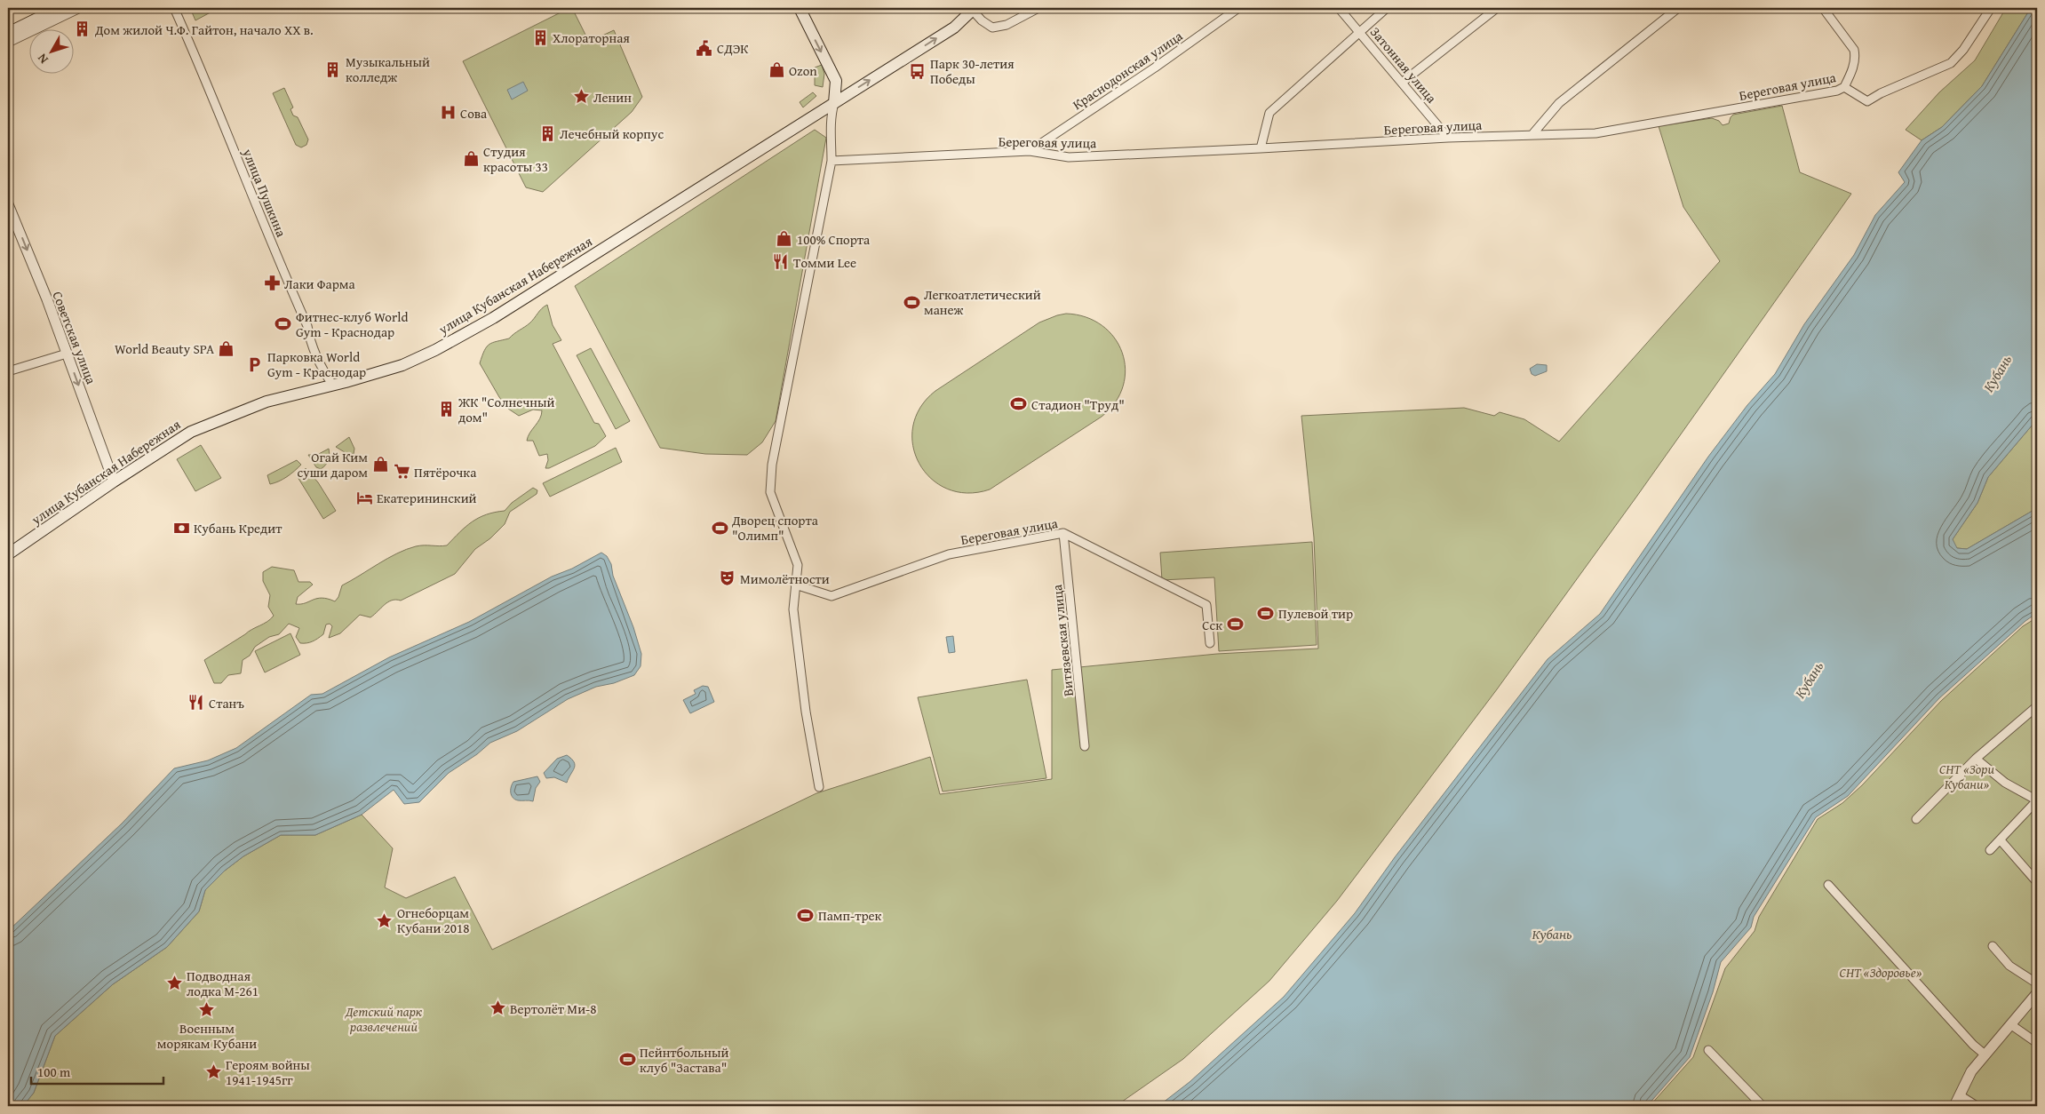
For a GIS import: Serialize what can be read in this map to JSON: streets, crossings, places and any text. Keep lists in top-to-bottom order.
{
  "streets": {
    "main road": ["улица Кубанская Набережная"],
    "street": [
      "Затонная улица",
      "Краснодонская улица",
      "Береговая улица",
      "улица Пушкина",
      "Советская улица",
      "Витязевская улица"
    ]
  },
  "crossings": [
    ["Затонная улица", "Береговая улица"],
    ["Краснодонская улица", "Береговая улица"],
    ["Береговая улица", "Витязевская улица"],
    ["улица Пушкина", "улица Кубанская Набережная"],
    ["улица Кубанская Набережная", "Советская улица"]
  ],
  "one_way": ["Советская улица"],
  "water": ["Кубань"],
  "parks": ["СНТ «Зори Кубани»", "СНТ «Здоровье»", "Детский парк развлечений"],
  "places": {
    "building": [
      "Дом жилой Ч.Ф. Гайтон, начало XX в.",
      "Хлораторная",
      "Музыкальный колледж",
      "Лечебный корпус",
      "ЖК \"Солнечный дом\""
    ],
    "public building": ["СДЭК"],
    "shop": [
      "Ozon",
      "Студия красоты 33",
      "100% Спорта",
      "World Beauty SPA",
      "Огай Ким суши даром"
    ],
    "bus stop": ["Парк 30-летия Победы"],
    "place": [
      "Ленин",
      "Огнеборцам Кубани 2018",
      "Подводная лодка М-261",
      "Вертолёт Ми-8",
      "Военным морякам Кубани",
      "Героям войны 1941-1945гг"
    ],
    "hospital": ["Сова"],
    "restaurant": ["Томми Lee", "Станъ"],
    "pharmacy": ["Лаки Фарма"],
    "sports": [
      "Легкоатлетический манеж",
      "Фитнес-клуб World Gym - Краснодар",
      "Стадион \"Труд\"",
      "Дворец спорта \"Олимп\"",
      "Пулевой тир",
      "Сск",
      "Памп-трек",
      "Пейнтбольный клуб \"Застава\""
    ],
    "parking": ["Парковка World Gym - Краснодар"],
    "supermarket": ["Пятёрочка"],
    "hotel": ["Екатерининский"],
    "bank": ["Кубань Кредит"],
    "theatre": ["Мимолётности"]
  },
  "scale_bar": "100 m",
  "north": "bottom left"
}
